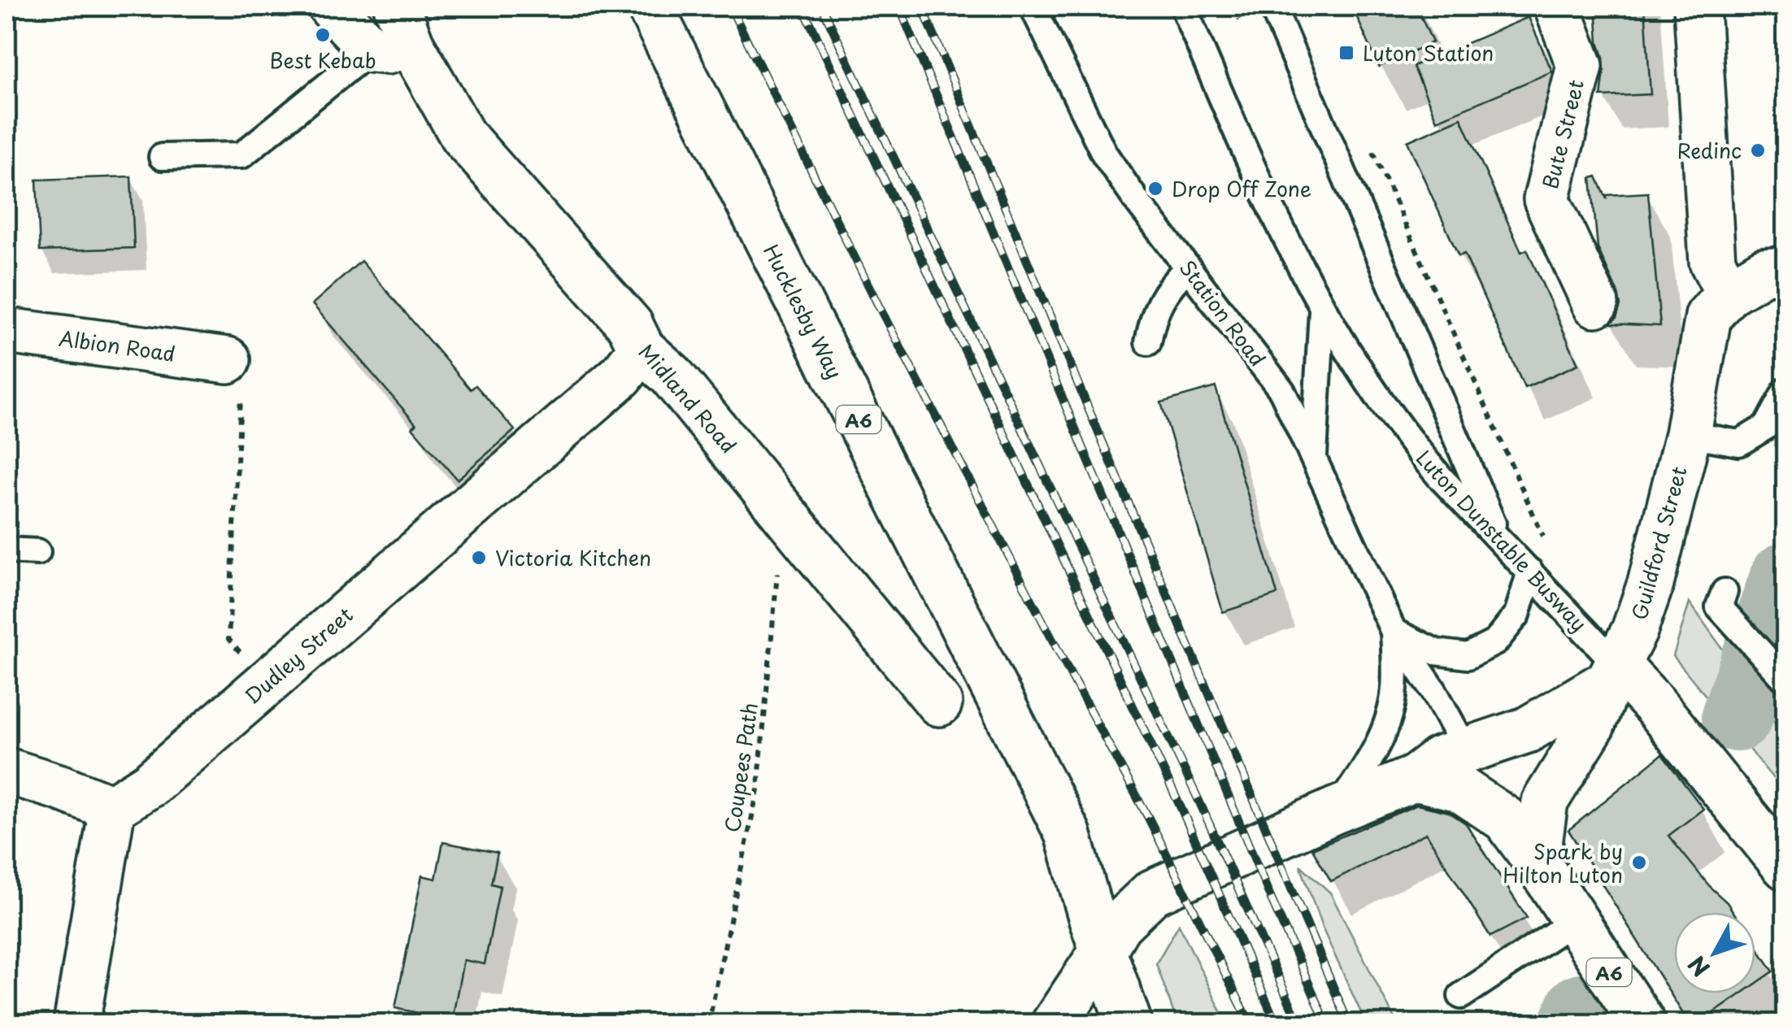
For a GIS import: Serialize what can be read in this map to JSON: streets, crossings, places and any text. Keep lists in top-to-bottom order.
{
  "streets": {
    "main road": [
      "Bute Street",
      "Hucklesby Way",
      "Station Road",
      "Albion Road",
      "Midland Road",
      "A6",
      "Luton Dunstable Busway",
      "Guildford Street",
      "Dudley Street"
    ],
    "path": ["Coupees Path"]
  },
  "crossings": [
    ["Hucklesby Way", "A6"],
    ["Station Road", "A6"],
    ["Midland Road", "Dudley Street"],
    ["Midland Road", "Coupees Path"],
    ["A6", "Guildford Street"],
    ["Luton Dunstable Busway", "Guildford Street"]
  ],
  "places": {
    "other": [
      "Best Kebab",
      "Redinc",
      "Drop Off Zone",
      "Victoria Kitchen",
      "Spark by Hilton Luton"
    ],
    "transit": ["Luton Station"]
  },
  "north": "bottom left"
}
